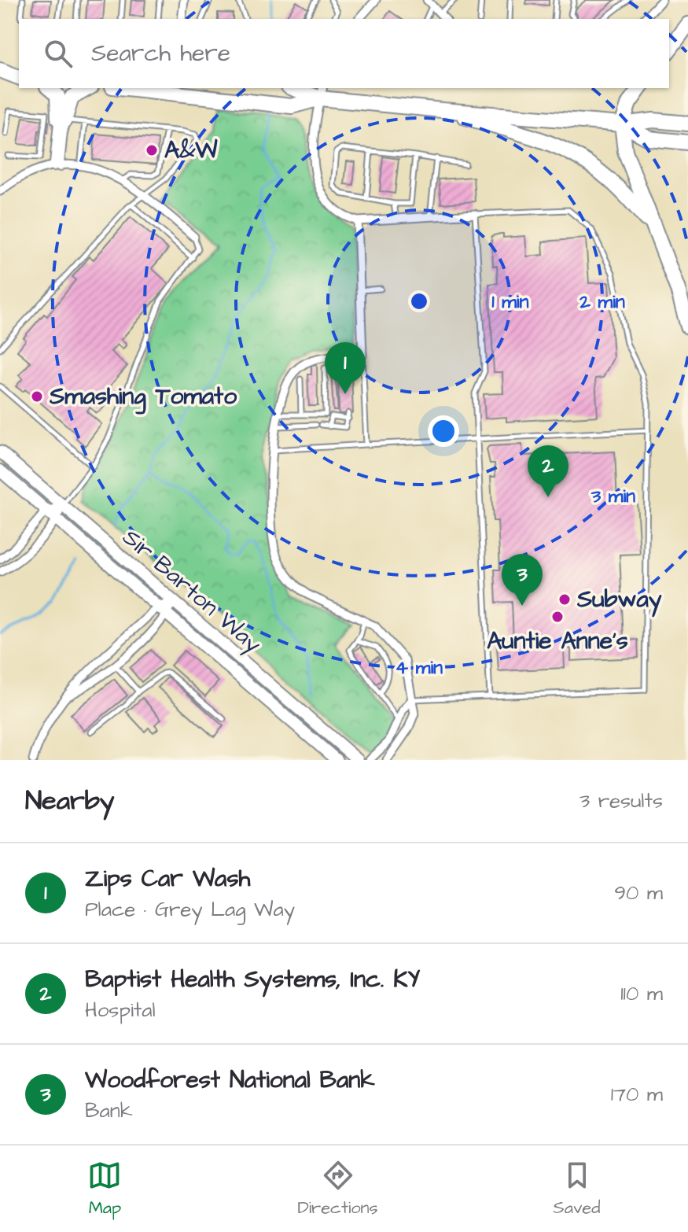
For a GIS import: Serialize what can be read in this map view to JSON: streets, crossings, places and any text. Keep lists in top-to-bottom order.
{
  "streets": {
    "main road": ["Sir Barton Way"]
  },
  "places": [
    "A&W",
    "Smashing Tomato",
    "Subway",
    "Auntie Anne's"
  ],
  "page": {
    "search": "Search here",
    "pins": ["1", "2", "3"],
    "heading": ["Nearby", "3 results"],
    "list": [
      {
        "mark": "1",
        "name": "Zips Car Wash",
        "note": "Place · Grey Lag Way",
        "value": "90 m"
      },
      {
        "mark": "2",
        "name": "Baptist Health Systems, Inc. KY",
        "note": "Hospital",
        "value": "110 m"
      },
      {
        "mark": "3",
        "name": "Woodforest National Bank",
        "note": "Bank",
        "value": "170 m"
      }
    ],
    "nav": ["Map", "Directions", "Saved"]
  },
  "rings": [
    "1 min",
    "2 min",
    "3 min",
    "4 min"
  ]
}
